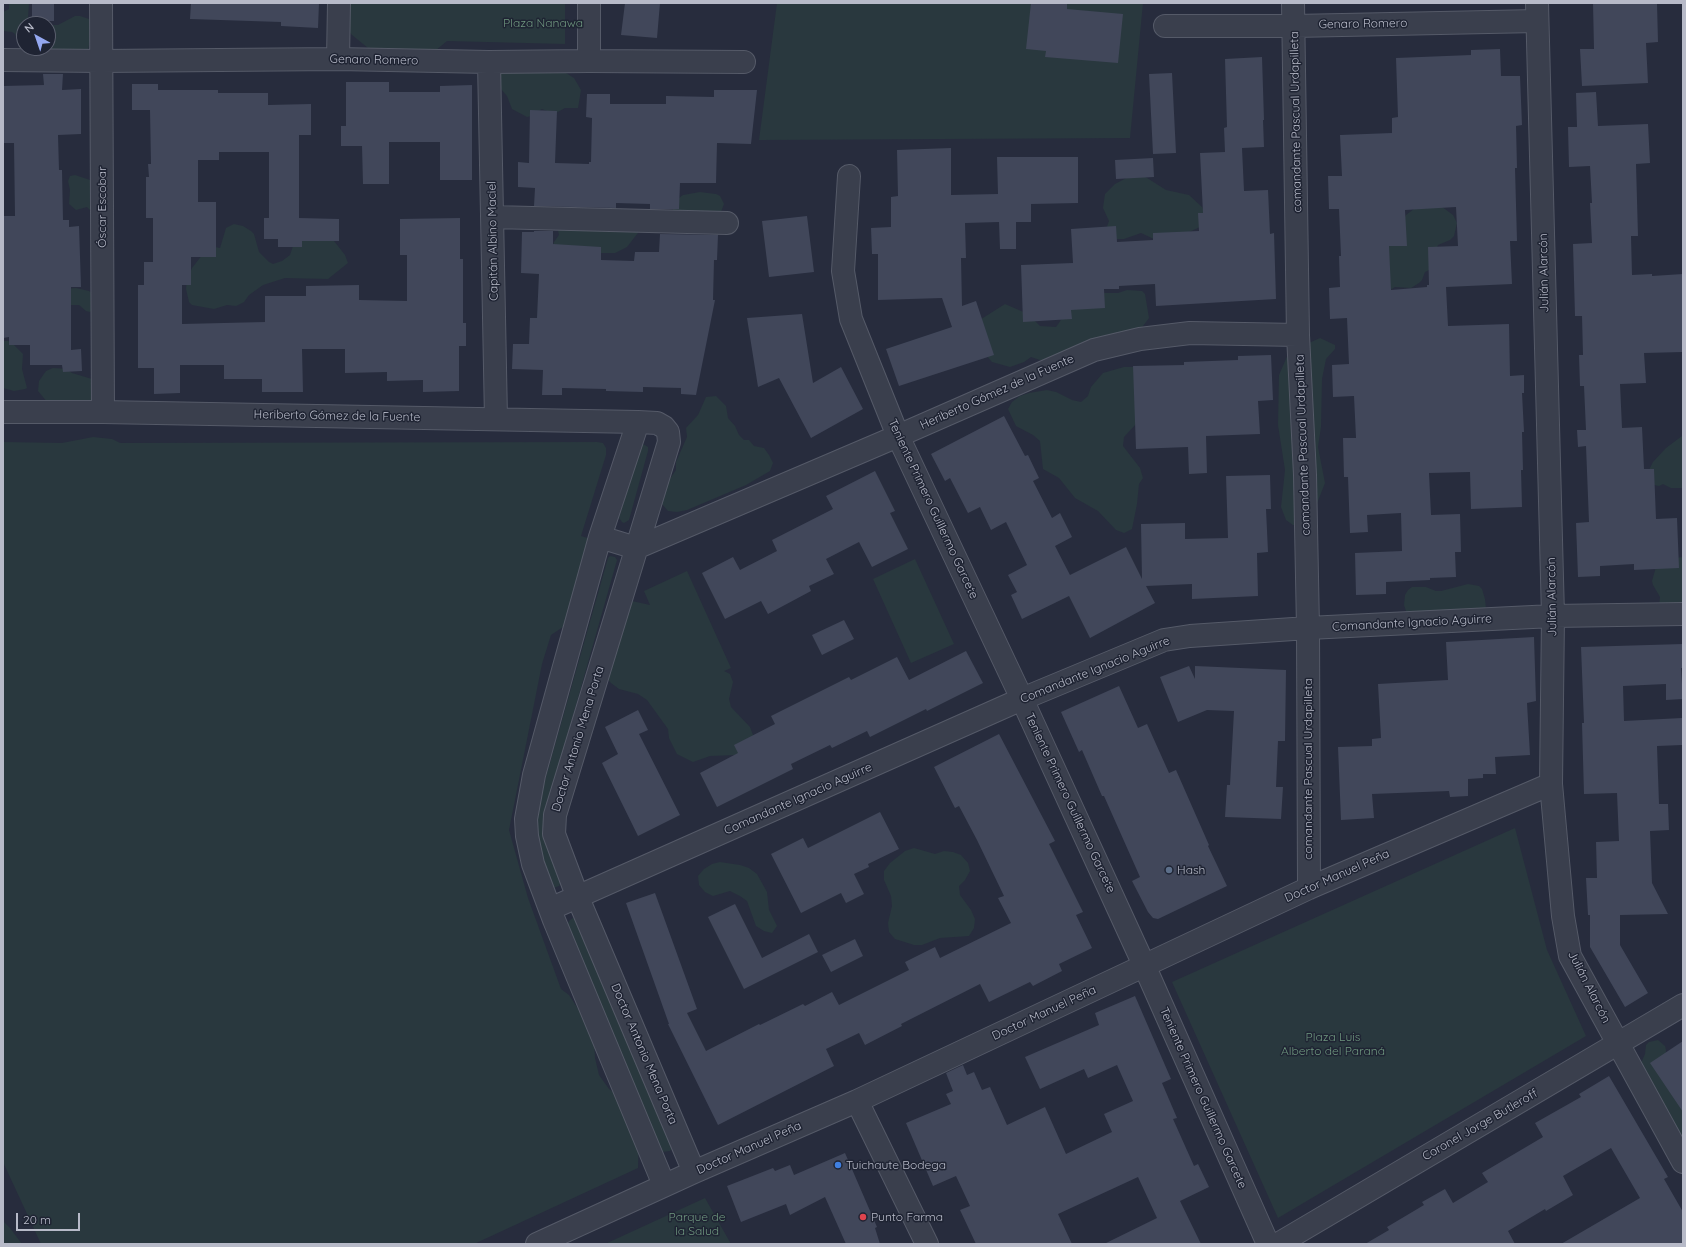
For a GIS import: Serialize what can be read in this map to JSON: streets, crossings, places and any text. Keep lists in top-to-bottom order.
{
  "streets": {
    "street": [
      "Genaro Romero",
      "comandante Pascual Urdapilleta",
      "Óscar Escobar",
      "Capitán Albino Maciel",
      "Julián Alarcón",
      "Heriberto Gómez de la Fuente",
      "Teniente Primero Guillermo Garcete",
      "Comandante Ignacio Aguirre",
      "Doctor Antonio Mena Porta",
      "Doctor Manuel Peña",
      "Coronel Jorge Butleroff"
    ]
  },
  "crossings": [
    ["Genaro Romero", "comandante Pascual Urdapilleta"],
    ["Genaro Romero", "Óscar Escobar"],
    ["Genaro Romero", "Capitán Albino Maciel"],
    ["Genaro Romero", "Julián Alarcón"],
    ["comandante Pascual Urdapilleta", "Heriberto Gómez de la Fuente"],
    ["comandante Pascual Urdapilleta", "Comandante Ignacio Aguirre"],
    ["comandante Pascual Urdapilleta", "Doctor Manuel Peña"],
    ["Óscar Escobar", "Heriberto Gómez de la Fuente"],
    ["Capitán Albino Maciel", "Heriberto Gómez de la Fuente"],
    ["Julián Alarcón", "Comandante Ignacio Aguirre"],
    ["Julián Alarcón", "Doctor Manuel Peña"],
    ["Julián Alarcón", "Coronel Jorge Butleroff"],
    ["Heriberto Gómez de la Fuente", "Teniente Primero Guillermo Garcete"],
    ["Heriberto Gómez de la Fuente", "Doctor Antonio Mena Porta"],
    ["Teniente Primero Guillermo Garcete", "Comandante Ignacio Aguirre"],
    ["Teniente Primero Guillermo Garcete", "Doctor Manuel Peña"],
    ["Comandante Ignacio Aguirre", "Doctor Antonio Mena Porta"],
    ["Doctor Antonio Mena Porta", "Doctor Manuel Peña"]
  ],
  "parks": ["Plaza Nanawa", "Plaza Luis Alberto del Paraná", "Parque de la Salud"],
  "places": ["Hash", "Tuichaute Bodega", "Punto Farma"],
  "scale_bar": "20 m",
  "north": "top left"
}
